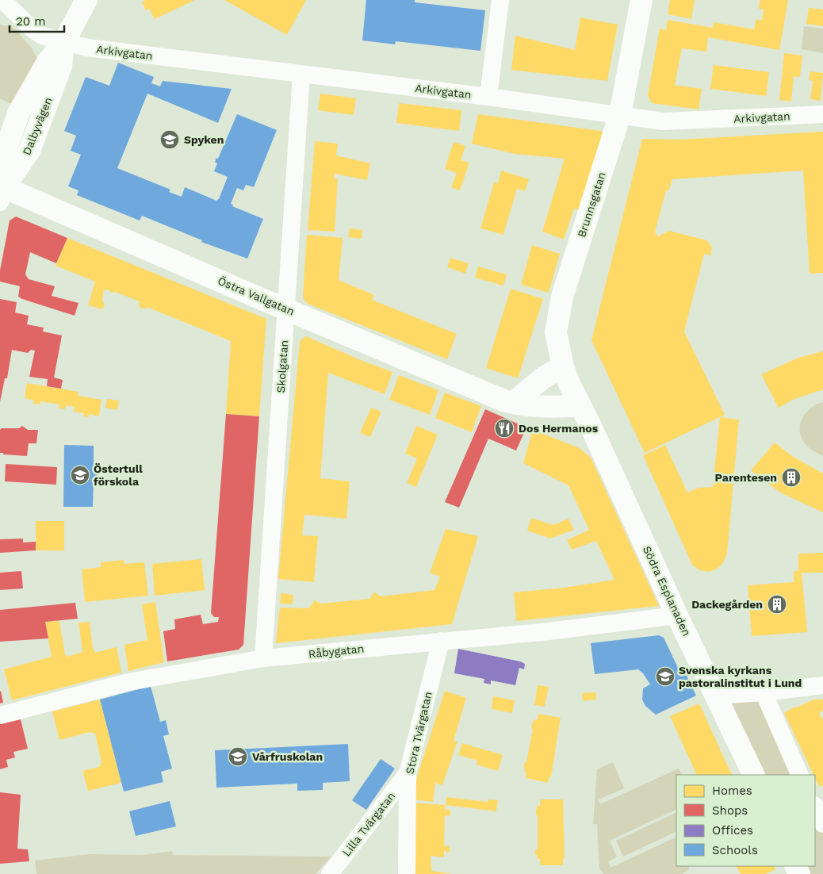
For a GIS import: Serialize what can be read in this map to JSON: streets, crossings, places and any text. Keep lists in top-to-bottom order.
{
  "streets": {
    "street": [
      "Arkivgatan",
      "Dalbyvägen",
      "Brunnsgatan",
      "Östra Vallgatan",
      "Skolgatan",
      "Södra Esplanaden",
      "Råbygatan",
      "Stora Tvärgatan",
      "Lilla Tvärgatan"
    ]
  },
  "crossings": [
    ["Arkivgatan", "Dalbyvägen"],
    ["Arkivgatan", "Brunnsgatan"],
    ["Arkivgatan", "Skolgatan"],
    ["Dalbyvägen", "Östra Vallgatan"],
    ["Brunnsgatan", "Östra Vallgatan"],
    ["Brunnsgatan", "Södra Esplanaden"],
    ["Östra Vallgatan", "Skolgatan"],
    ["Östra Vallgatan", "Södra Esplanaden"],
    ["Skolgatan", "Råbygatan"],
    ["Södra Esplanaden", "Råbygatan"],
    ["Råbygatan", "Stora Tvärgatan"],
    ["Stora Tvärgatan", "Lilla Tvärgatan"]
  ],
  "places": {
    "school or university": [
      "Spyken",
      "Östertull förskola",
      "Svenska kyrkans pastoralinstitut i Lund",
      "Vårfruskolan"
    ],
    "restaurant": ["Dos Hermanos"],
    "building": ["Parentesen", "Dackegården"]
  },
  "legend": [
    "Homes",
    "Shops",
    "Offices",
    "Schools"
  ],
  "scale_bar": "20 m"
}
